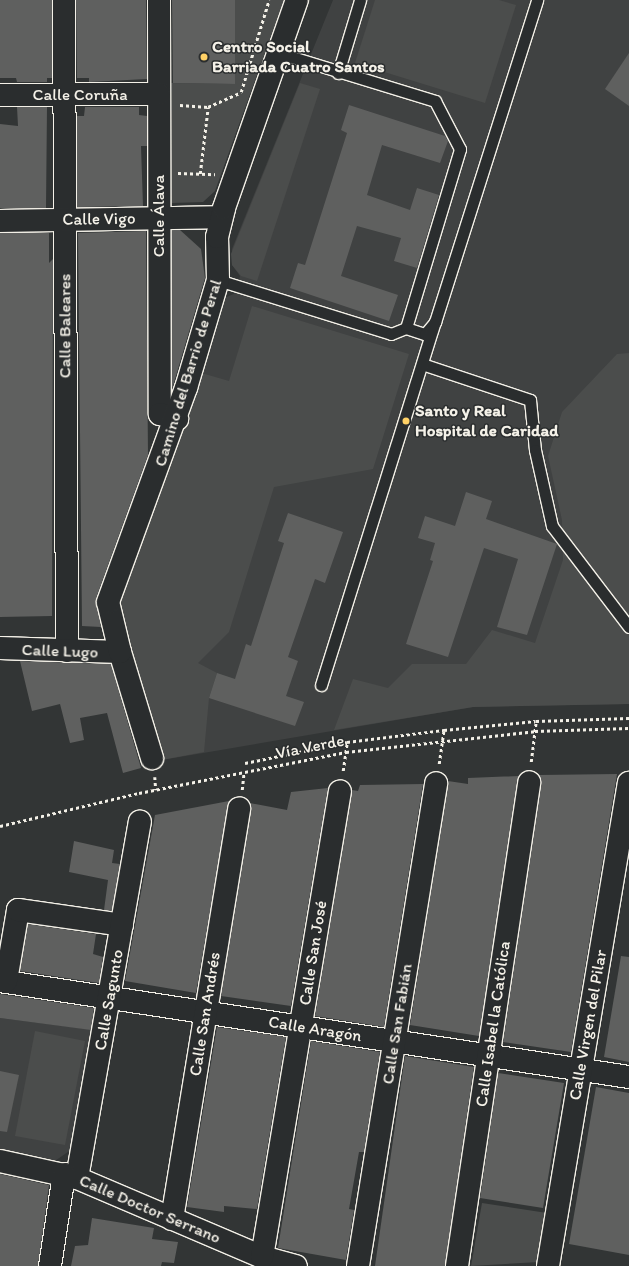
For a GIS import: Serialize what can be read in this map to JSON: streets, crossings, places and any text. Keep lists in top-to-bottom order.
{
  "streets": {
    "street": [
      "Calle Coruña",
      "Calle Álava",
      "Calle Vigo",
      "Calle Baleares",
      "Camino del Barrio de Peral",
      "Calle Lugo",
      "Calle San José",
      "Calle Sagunto",
      "Calle San Andrés",
      "Calle San Fabián",
      "Calle Isabel la Católica",
      "Calle Virgen del Pilar",
      "Calle Aragón",
      "Calle Doctor Serrano"
    ],
    "path": ["Vía Verde"]
  },
  "crossings": [
    ["Calle Coruña", "Calle Álava"],
    ["Calle Coruña", "Calle Baleares"],
    ["Calle Álava", "Calle Vigo"],
    ["Calle Álava", "Camino del Barrio de Peral"],
    ["Calle Vigo", "Calle Baleares"],
    ["Calle Vigo", "Camino del Barrio de Peral"],
    ["Calle Baleares", "Calle Lugo"],
    ["Camino del Barrio de Peral", "Calle Lugo"],
    ["Calle San José", "Calle Aragón"],
    ["Calle San José", "Calle Doctor Serrano"],
    ["Calle Sagunto", "Calle Aragón"],
    ["Calle Sagunto", "Calle Doctor Serrano"],
    ["Calle San Andrés", "Calle Aragón"],
    ["Calle San Andrés", "Calle Doctor Serrano"],
    ["Calle San Fabián", "Calle Aragón"],
    ["Calle Isabel la Católica", "Calle Aragón"],
    ["Calle Virgen del Pilar", "Calle Aragón"]
  ],
  "places": ["Centro Social Barriada Cuatro Santos", "Santo y Real Hospital de Caridad"]
}
